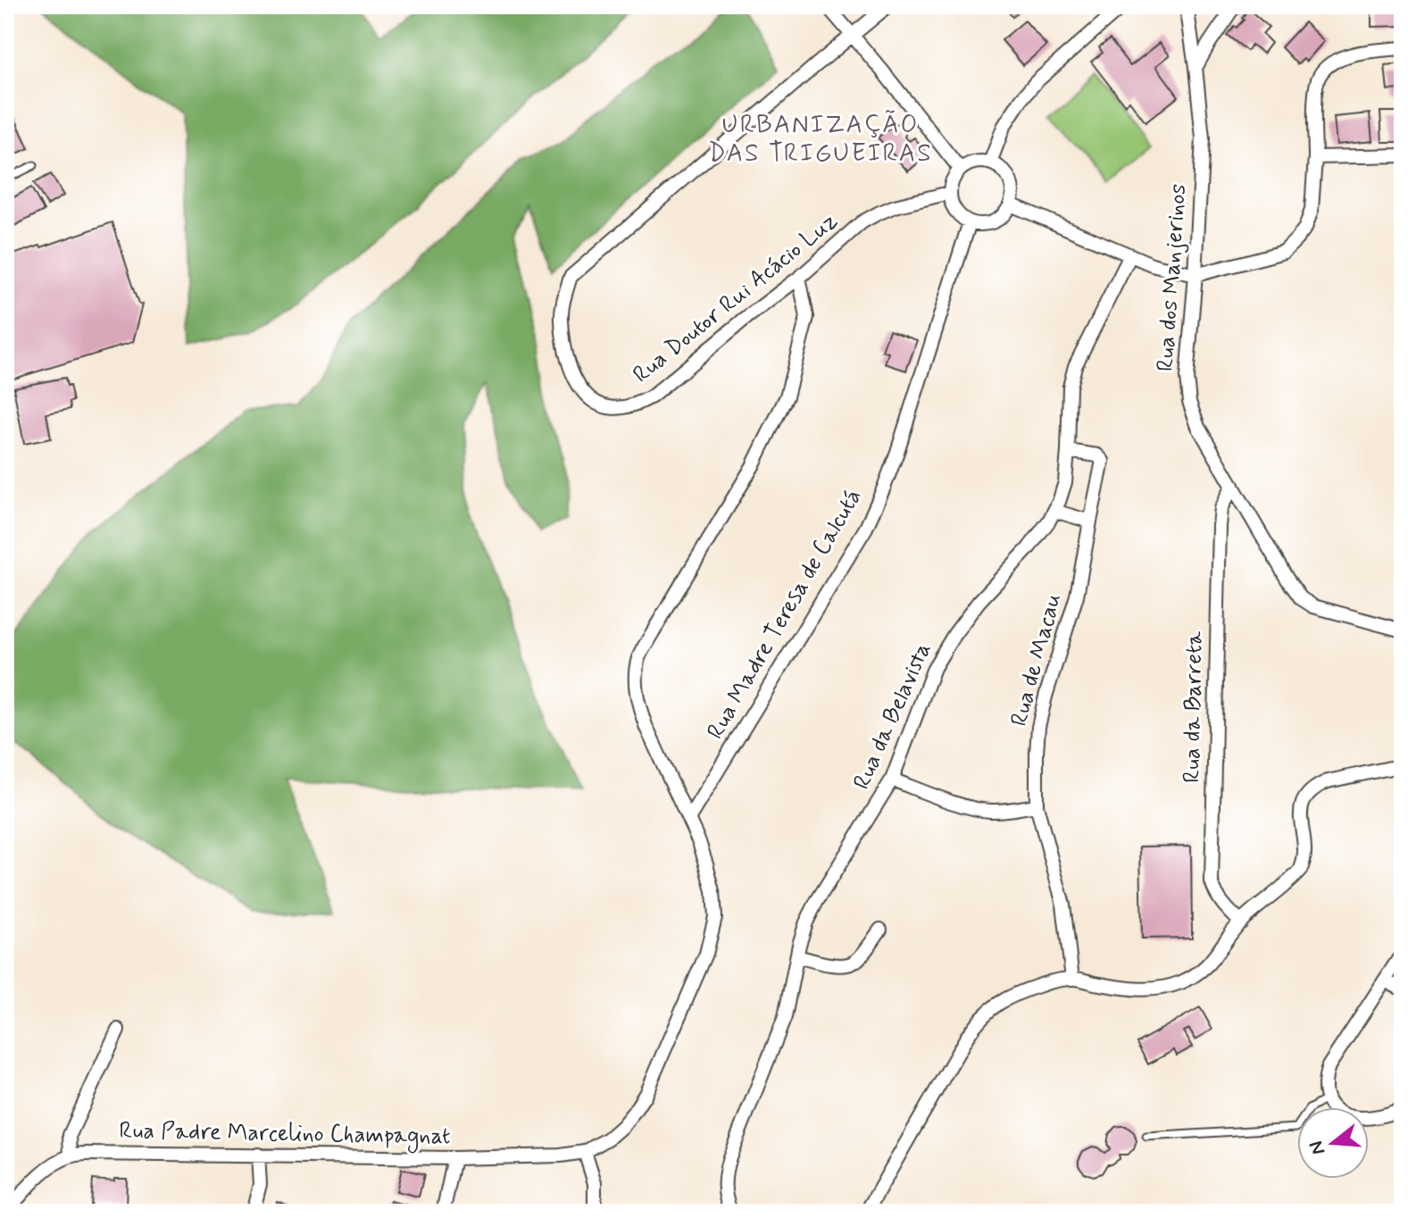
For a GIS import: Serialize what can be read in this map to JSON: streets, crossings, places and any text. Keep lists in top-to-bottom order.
{
  "streets": {
    "street": [
      "Rua dos Manjerinos",
      "Rua Doutor Rui Acácio Luz",
      "Rua Madre Teresa de Calcutá",
      "Rua de Macau",
      "Rua da Barreta",
      "Rua da Belavista",
      "Rua Padre Marcelino Champagnat"
    ]
  },
  "crossings": [
    ["Rua dos Manjerinos", "Rua da Barreta"],
    ["Rua Doutor Rui Acácio Luz", "Rua Madre Teresa de Calcutá"],
    ["Rua de Macau", "Rua da Belavista"]
  ],
  "districts": ["URBANIZAÇÃO DAS TRIGUEIRAS"],
  "north": "left"
}
